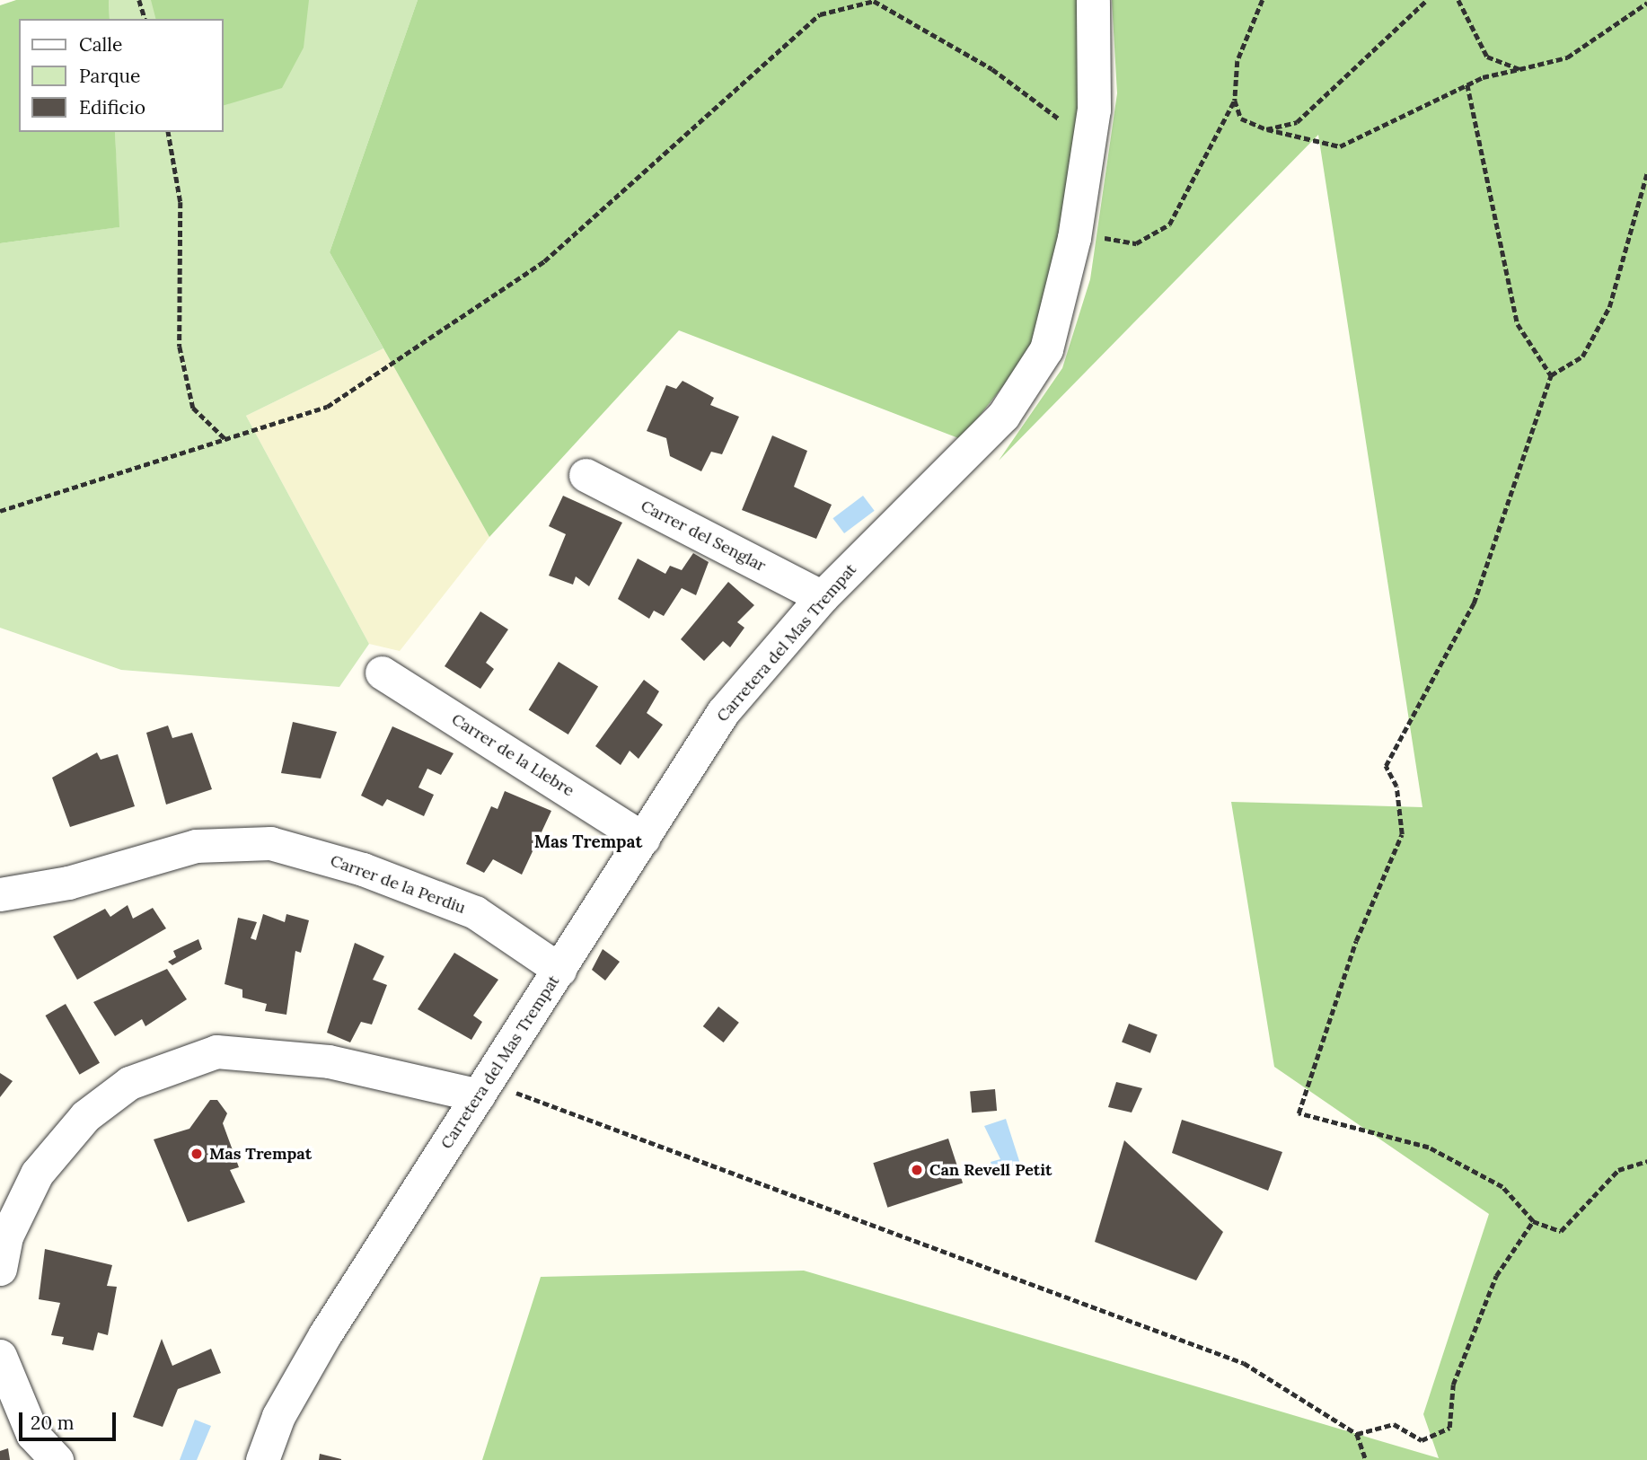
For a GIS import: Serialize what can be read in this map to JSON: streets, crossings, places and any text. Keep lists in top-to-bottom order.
{
  "streets": {
    "street": [
      "Carrer del Senglar",
      "Carretera del Mas Trempat",
      "Carrer de la Llebre",
      "Carrer de la Perdiu"
    ]
  },
  "crossings": [
    ["Carrer del Senglar", "Carretera del Mas Trempat"],
    ["Carretera del Mas Trempat", "Carrer de la Llebre"],
    ["Carretera del Mas Trempat", "Carrer de la Perdiu"]
  ],
  "districts": ["Mas Trempat"],
  "places": ["Mas Trempat", "Can Revell Petit"],
  "legend": ["Calle", "Parque", "Edificio"],
  "scale_bar": "20 m"
}
